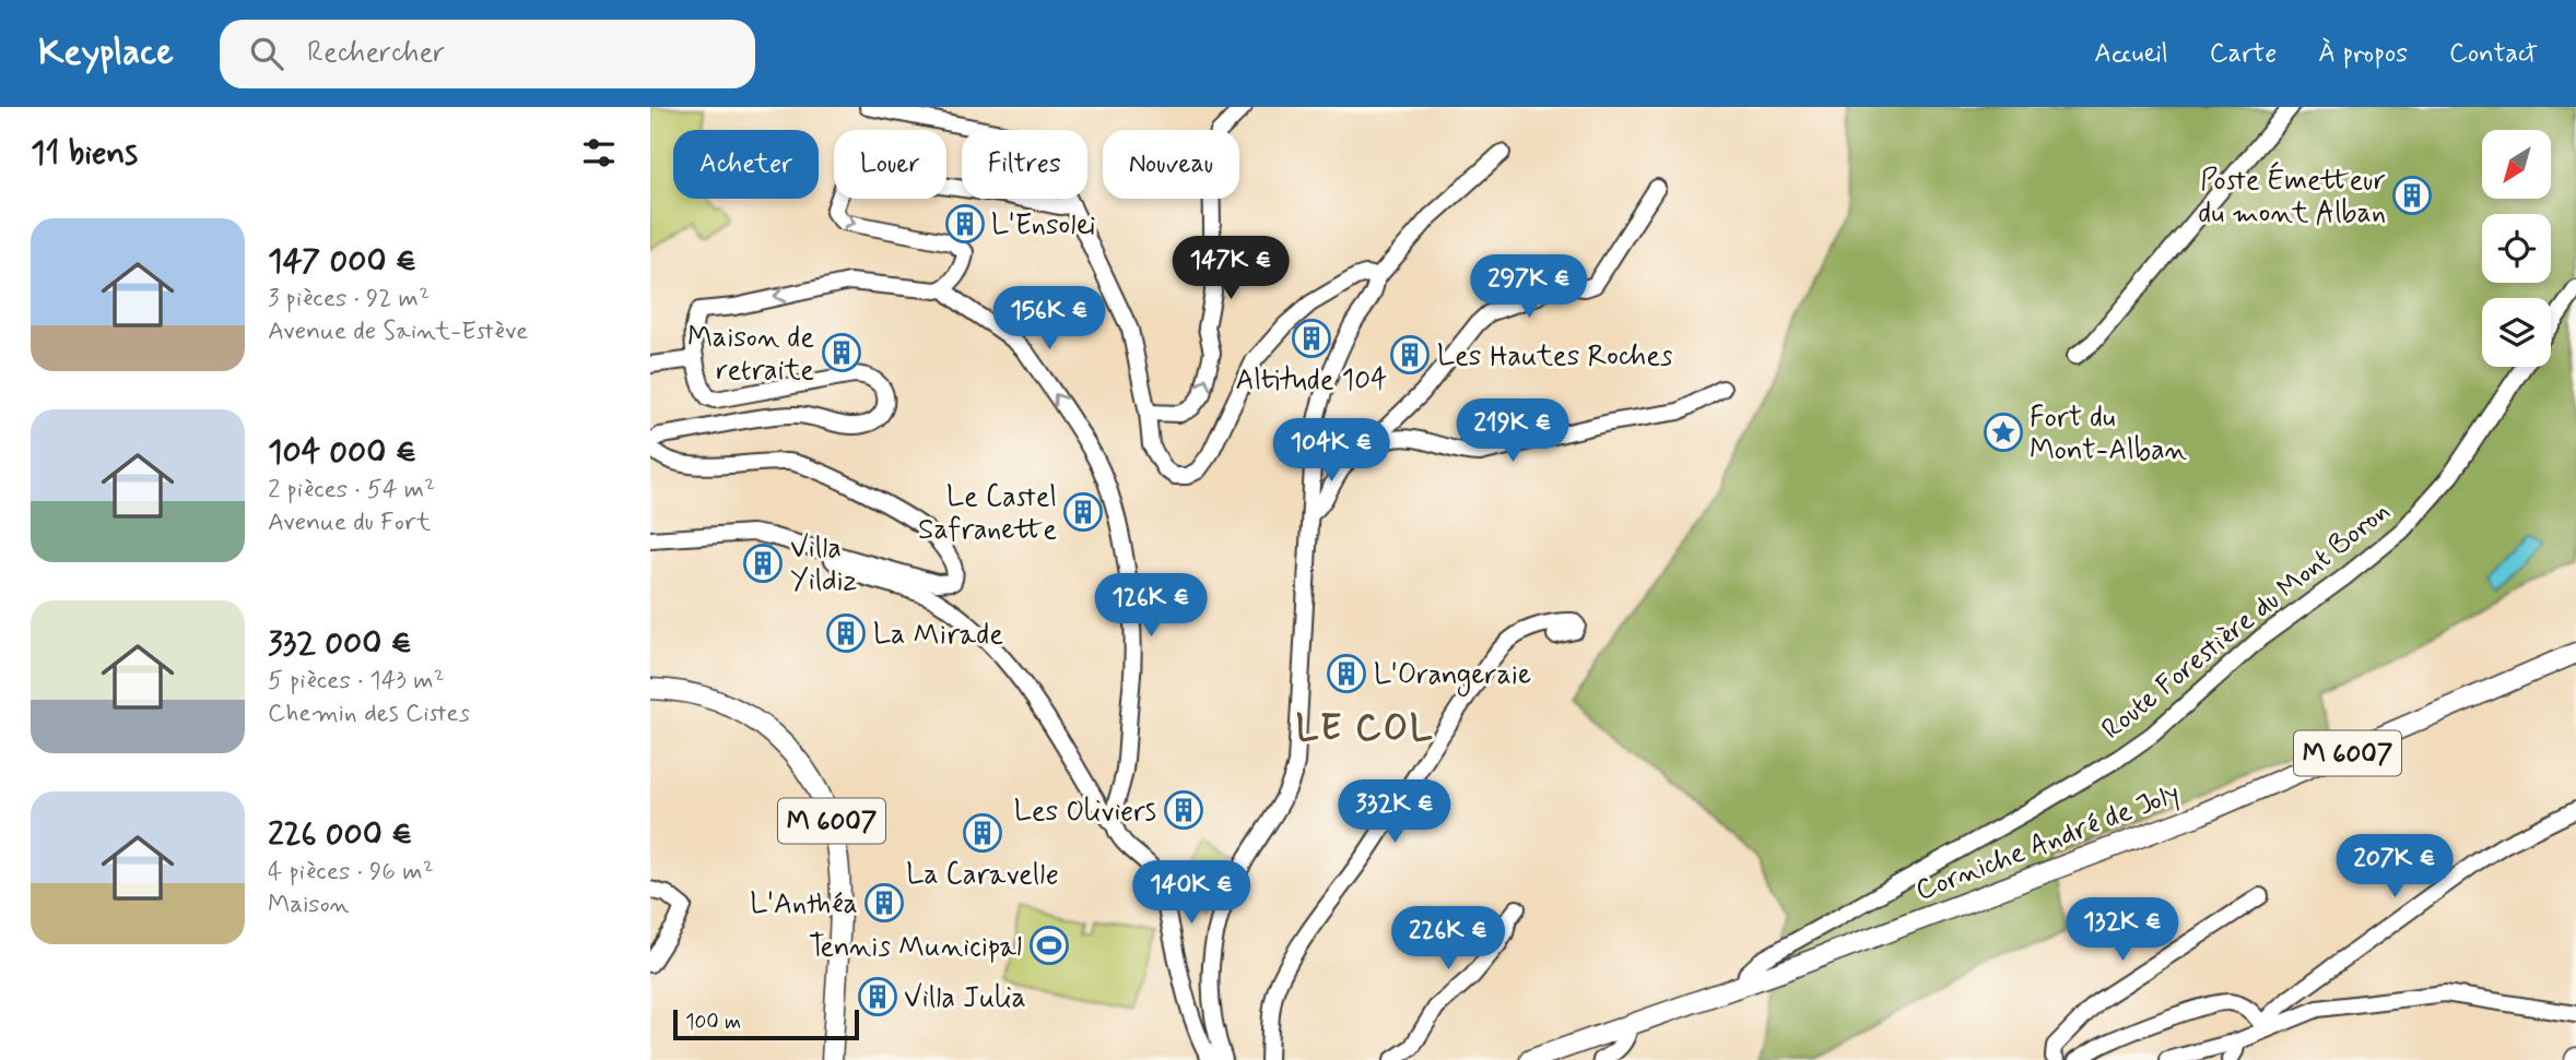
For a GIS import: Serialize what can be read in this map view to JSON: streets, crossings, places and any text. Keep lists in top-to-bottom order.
{
  "streets": {
    "main road": ["M 6007", "Corniche André de Joly"],
    "street": ["Route Forestière du Mont Boron"]
  },
  "crossings": [
    ["Route Forestière du Mont Boron", "Corniche André de Joly"]
  ],
  "districts": ["LE COL"],
  "places": {
    "building": [
      "Poste Émetteur du mont Alban",
      "L'Ensolei",
      "Altitude 104",
      "Maison de retraite",
      "Les Hautes Roches",
      "Le Castel Safranette",
      "Villa Yildiz",
      "La Mirade",
      "L'Orangeraie",
      "Les Oliviers",
      "La Caravelle",
      "L'Anthéa",
      "Villa Julia"
    ],
    "place": ["Fort du Mont-Alban"],
    "sports": ["Tennis Municipal"]
  },
  "scale_bar": "100 m",
  "north": "bottom left",
  "page": {
    "header": "Keyplace",
    "search": "Rechercher",
    "nav": [
      "Accueil",
      "Carte",
      "À propos",
      "Contact"
    ],
    "heading": "11 biens",
    "chip": [
      "Acheter",
      "Louer",
      "Filtres",
      "Nouveau"
    ],
    "list": [
      {
        "name": "147 000 €",
        "note": "3 pièces · 92 m² · Avenue de Saint-Estève"
      },
      {
        "name": "104 000 €",
        "note": "2 pièces · 54 m² · Avenue du Fort"
      },
      {
        "name": "332 000 €",
        "note": "5 pièces · 143 m² · Chemin des Cistes"
      },
      {
        "name": "226 000 €",
        "note": "4 pièces · 96 m² · Maison"
      }
    ],
    "price": [
      "147K €",
      "297K €",
      "156K €",
      "219K €",
      "104K €",
      "126K €",
      "332K €",
      "207K €",
      "140K €",
      "132K €",
      "226K €"
    ],
    "scale": "100 m"
  }
}
